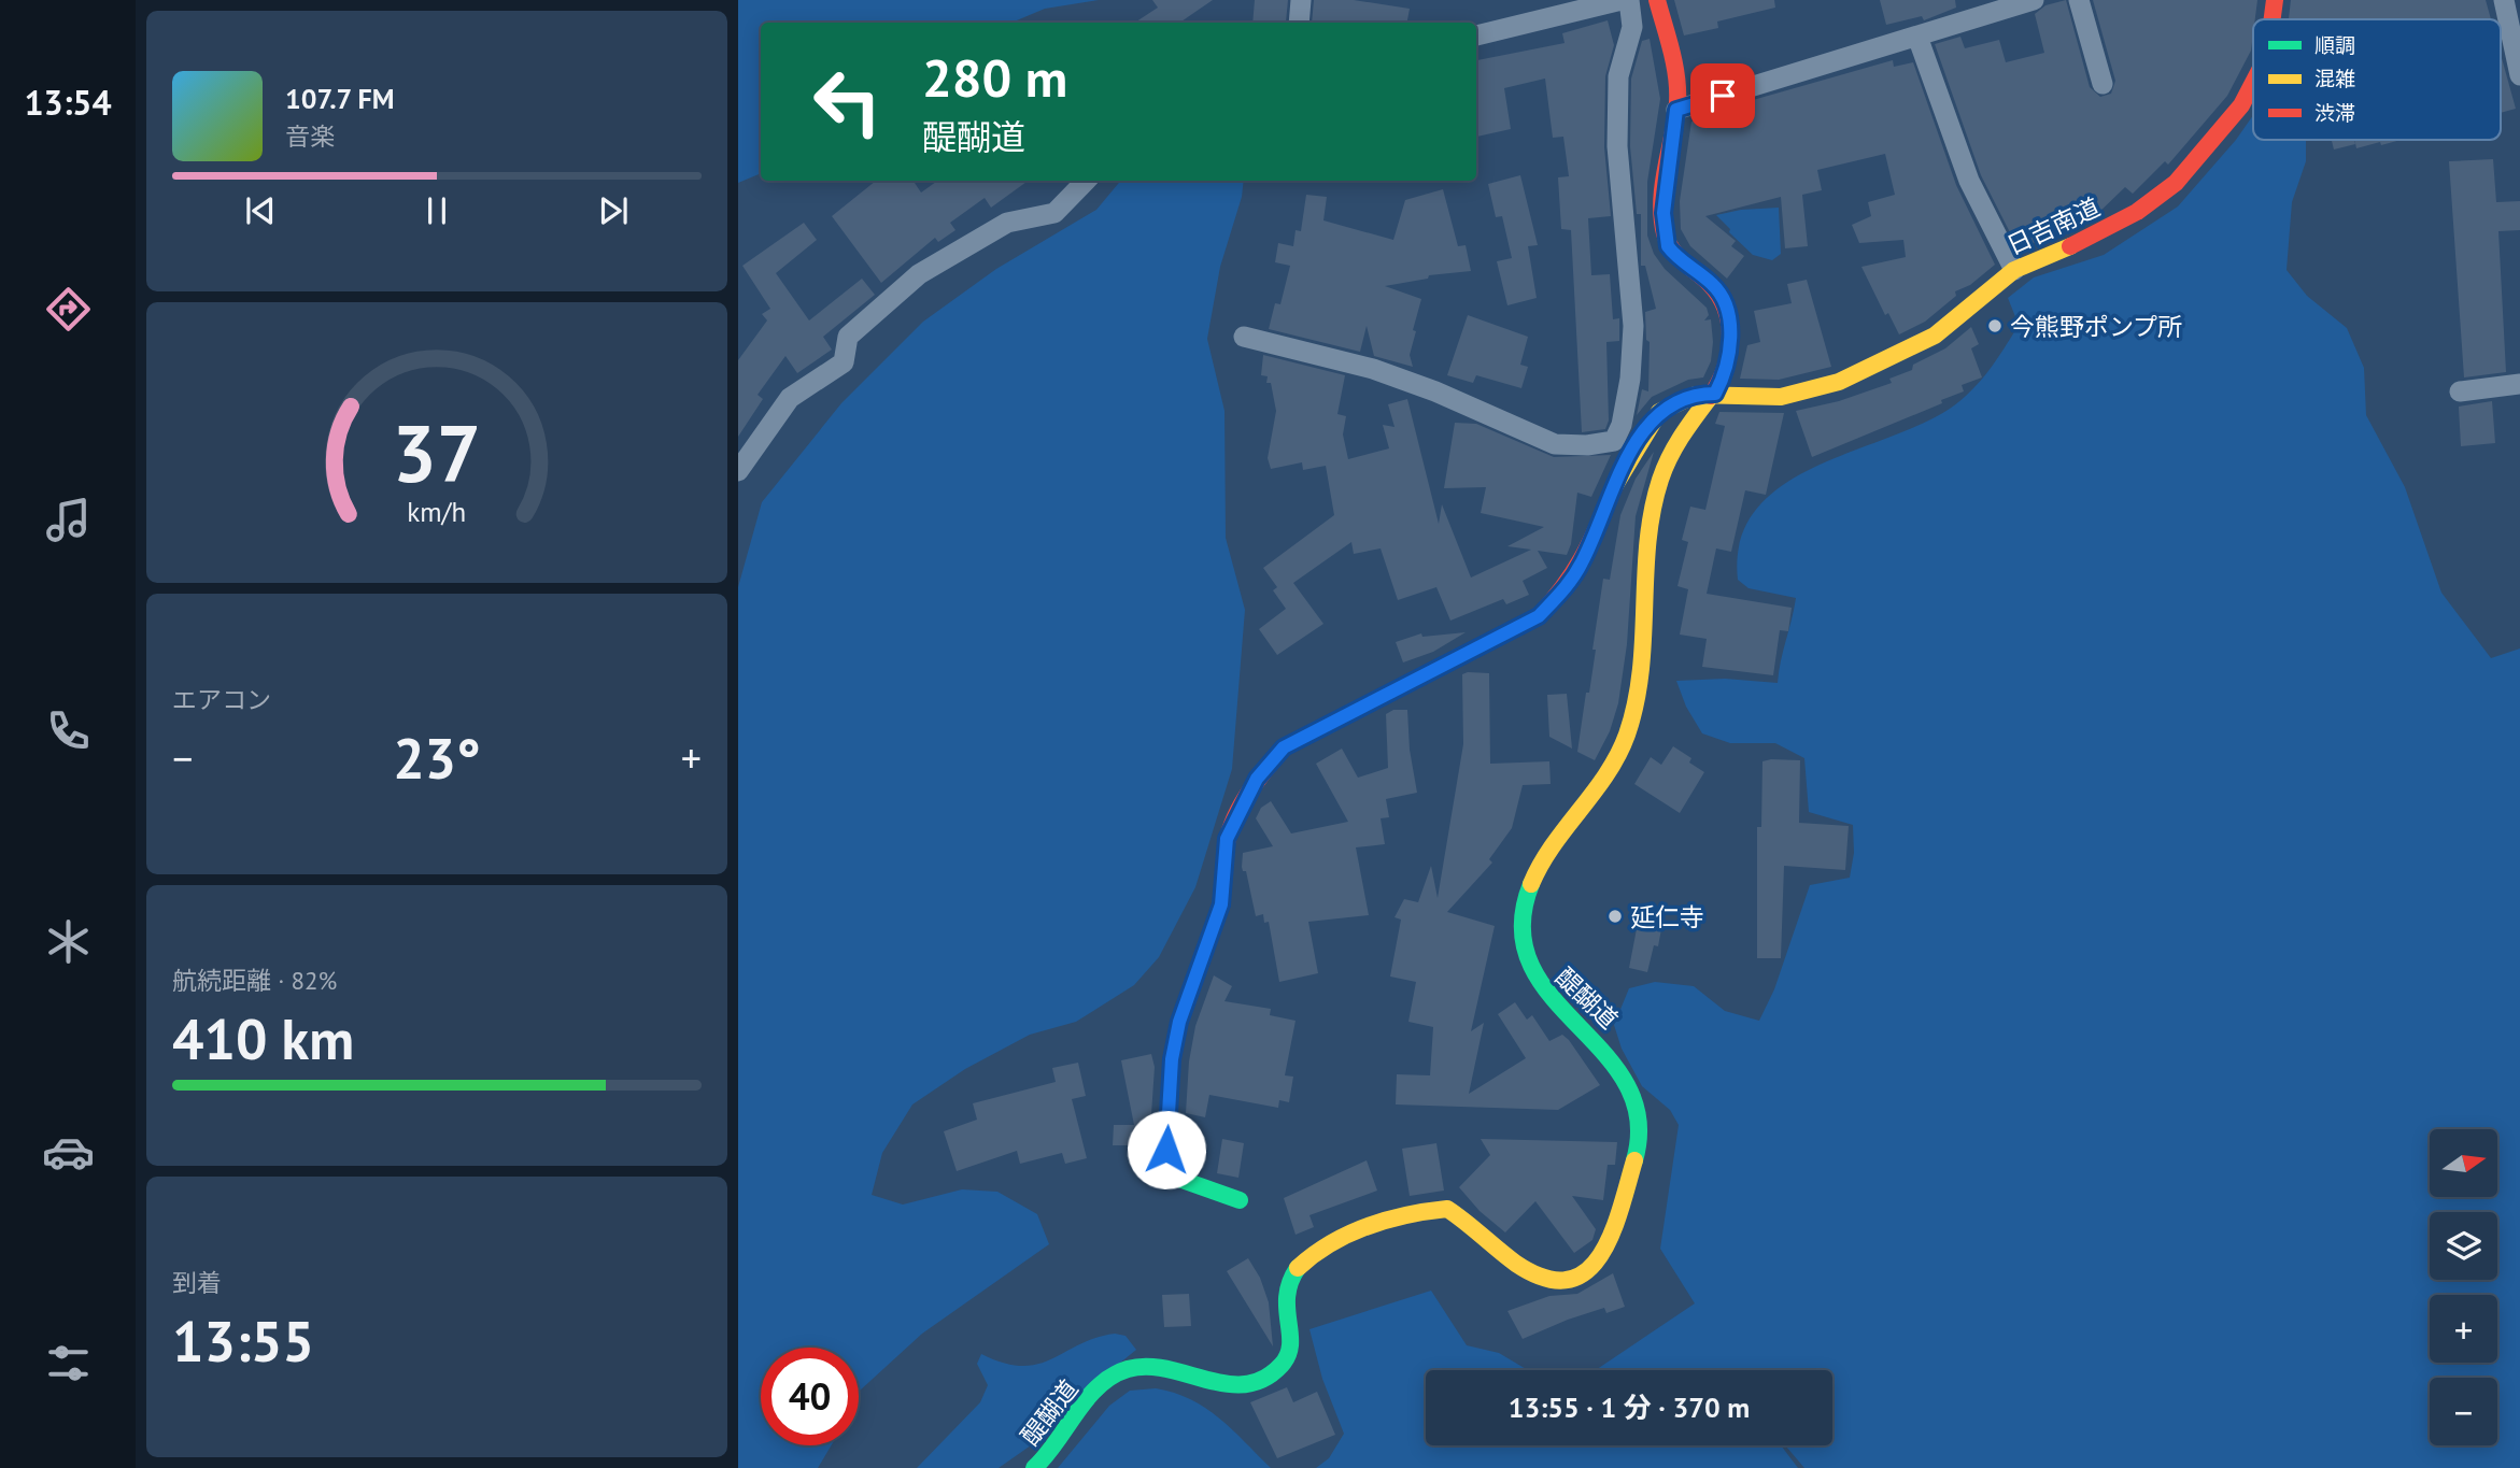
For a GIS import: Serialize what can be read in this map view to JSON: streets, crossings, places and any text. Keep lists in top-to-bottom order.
{
  "streets": {
    "main road": ["日吉南道", "醍醐道"]
  },
  "crossings": [
    ["日吉南道", "醍醐道"]
  ],
  "places": ["今熊野ポンプ所", "延仁寺"],
  "legend": ["順調", "混雑", "渋滞"],
  "north": "right",
  "page": {
    "tabs": "13:54",
    "turn": ["280 m", "醍醐道"],
    "song": ["107.7 FM", "音楽"],
    "tile": [
      "エアコン",
      ["航続距離 · 82%", "410 km"],
      ["到着", "13:55"]
    ],
    "heat": ["−", "23°", "+"],
    "map_buttons": ["+", "−"],
    "limit": "40",
    "trip": "13:55 · 1 分 · 370 m",
    "gauge": ["37", "km/h"]
  }
}
